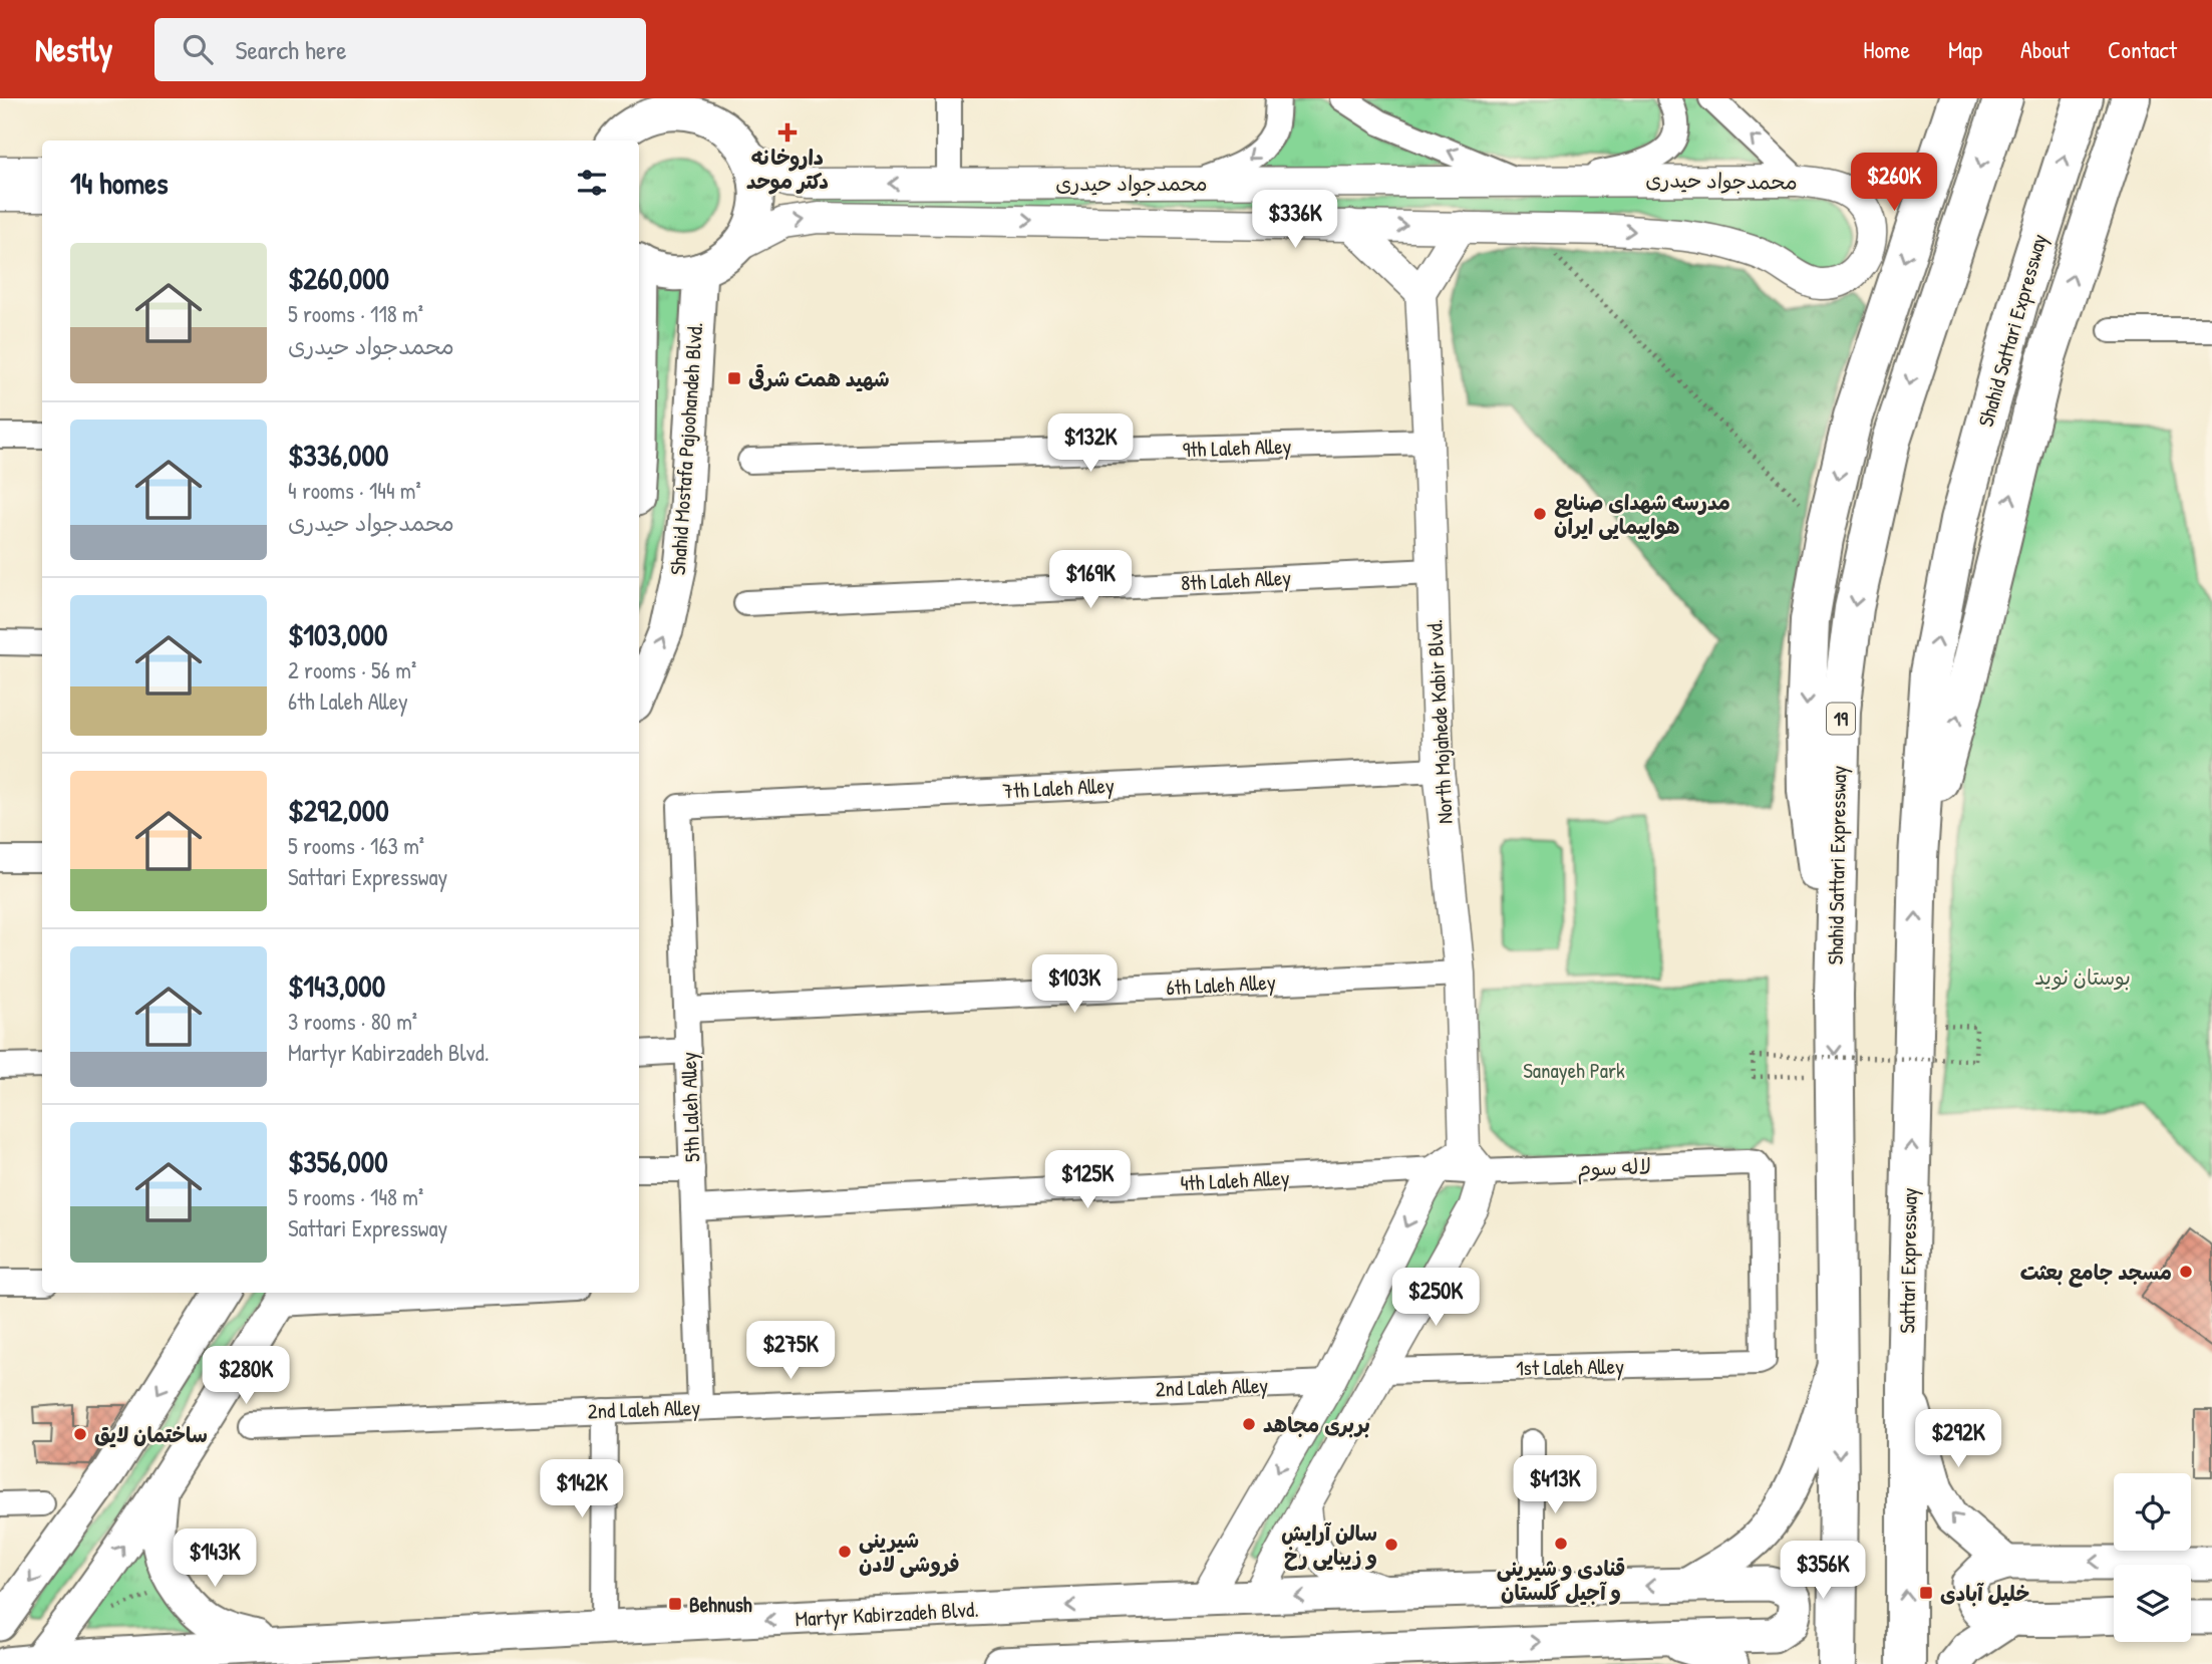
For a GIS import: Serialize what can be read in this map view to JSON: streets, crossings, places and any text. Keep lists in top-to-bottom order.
{
  "streets": {
    "highway": ["Shahid Sattari Expressway", "19", "Sattari Expressway"],
    "main road": ["Shahid Mostafa Pajoohandeh Blvd.", "Martyr Kabirzadeh Blvd."],
    "street": [
      "محمدجواد حیدری",
      "9th Laleh Alley",
      "8th Laleh Alley",
      "North Mojahede Kabir Blvd.",
      "7th Laleh Alley",
      "6th Laleh Alley",
      "5th Laleh Alley",
      "لاله سوم",
      "4th Laleh Alley",
      "1st Laleh Alley",
      "2nd Laleh Alley"
    ]
  },
  "crossings": [
    ["Shahid Sattari Expressway", "19"],
    ["Shahid Sattari Expressway", "Sattari Expressway"],
    ["9th Laleh Alley", "North Mojahede Kabir Blvd."],
    ["8th Laleh Alley", "North Mojahede Kabir Blvd."],
    ["North Mojahede Kabir Blvd.", "7th Laleh Alley"],
    ["North Mojahede Kabir Blvd.", "6th Laleh Alley"],
    ["North Mojahede Kabir Blvd.", "لاله سوم"],
    ["North Mojahede Kabir Blvd.", "1st Laleh Alley"],
    ["North Mojahede Kabir Blvd.", "Martyr Kabirzadeh Blvd."],
    ["7th Laleh Alley", "5th Laleh Alley"],
    ["6th Laleh Alley", "5th Laleh Alley"],
    ["5th Laleh Alley", "4th Laleh Alley"],
    ["5th Laleh Alley", "2nd Laleh Alley"],
    ["لاله سوم", "1st Laleh Alley"]
  ],
  "one_way": ["Shahid Mostafa Pajoohandeh Blvd."],
  "parks": ["بوستان نوید", "Sanayeh Park"],
  "places": {
    "health": ["داروخانه دکتر موحد"],
    "transit": ["شهید همت شرقی", "خلیل آبادی", "Behnush"],
    "other": [
      "مدرسه شهدای صنایع هواپیمایی ایران",
      "مسجد جامع بعثت",
      "بربری مجاهد",
      "ساختمان لایق",
      "قنادی و شیرینی و آجیل گلستان",
      "سالن آرایش و زیبایی رخ",
      "شیرینی فروشی لادن"
    ]
  },
  "page": {
    "header": "Nestly",
    "search": "Search here",
    "nav": [
      "Home",
      "Map",
      "About",
      "Contact"
    ],
    "heading": "14 homes",
    "price": [
      "$260K",
      "$336K",
      "$132K",
      "$169K",
      "$103K",
      "$125K",
      "$250K",
      "$275K",
      "$280K",
      "$292K",
      "$413K",
      "$142K",
      "$143K",
      "$356K"
    ],
    "list": [
      {
        "name": "$260,000",
        "note": "5 rooms · 118 m² · محمدجواد حیدری"
      },
      {
        "name": "$336,000",
        "note": "4 rooms · 144 m² · محمدجواد حیدری"
      },
      {
        "name": "$103,000",
        "note": "2 rooms · 56 m² · 6th Laleh Alley"
      },
      {
        "name": "$292,000",
        "note": "5 rooms · 163 m² · Sattari Expressway"
      },
      {
        "name": "$143,000",
        "note": "3 rooms · 80 m² · Martyr Kabirzadeh Blvd."
      },
      {
        "name": "$356,000",
        "note": "5 rooms · 148 m² · Sattari Expressway"
      }
    ]
  }
}
